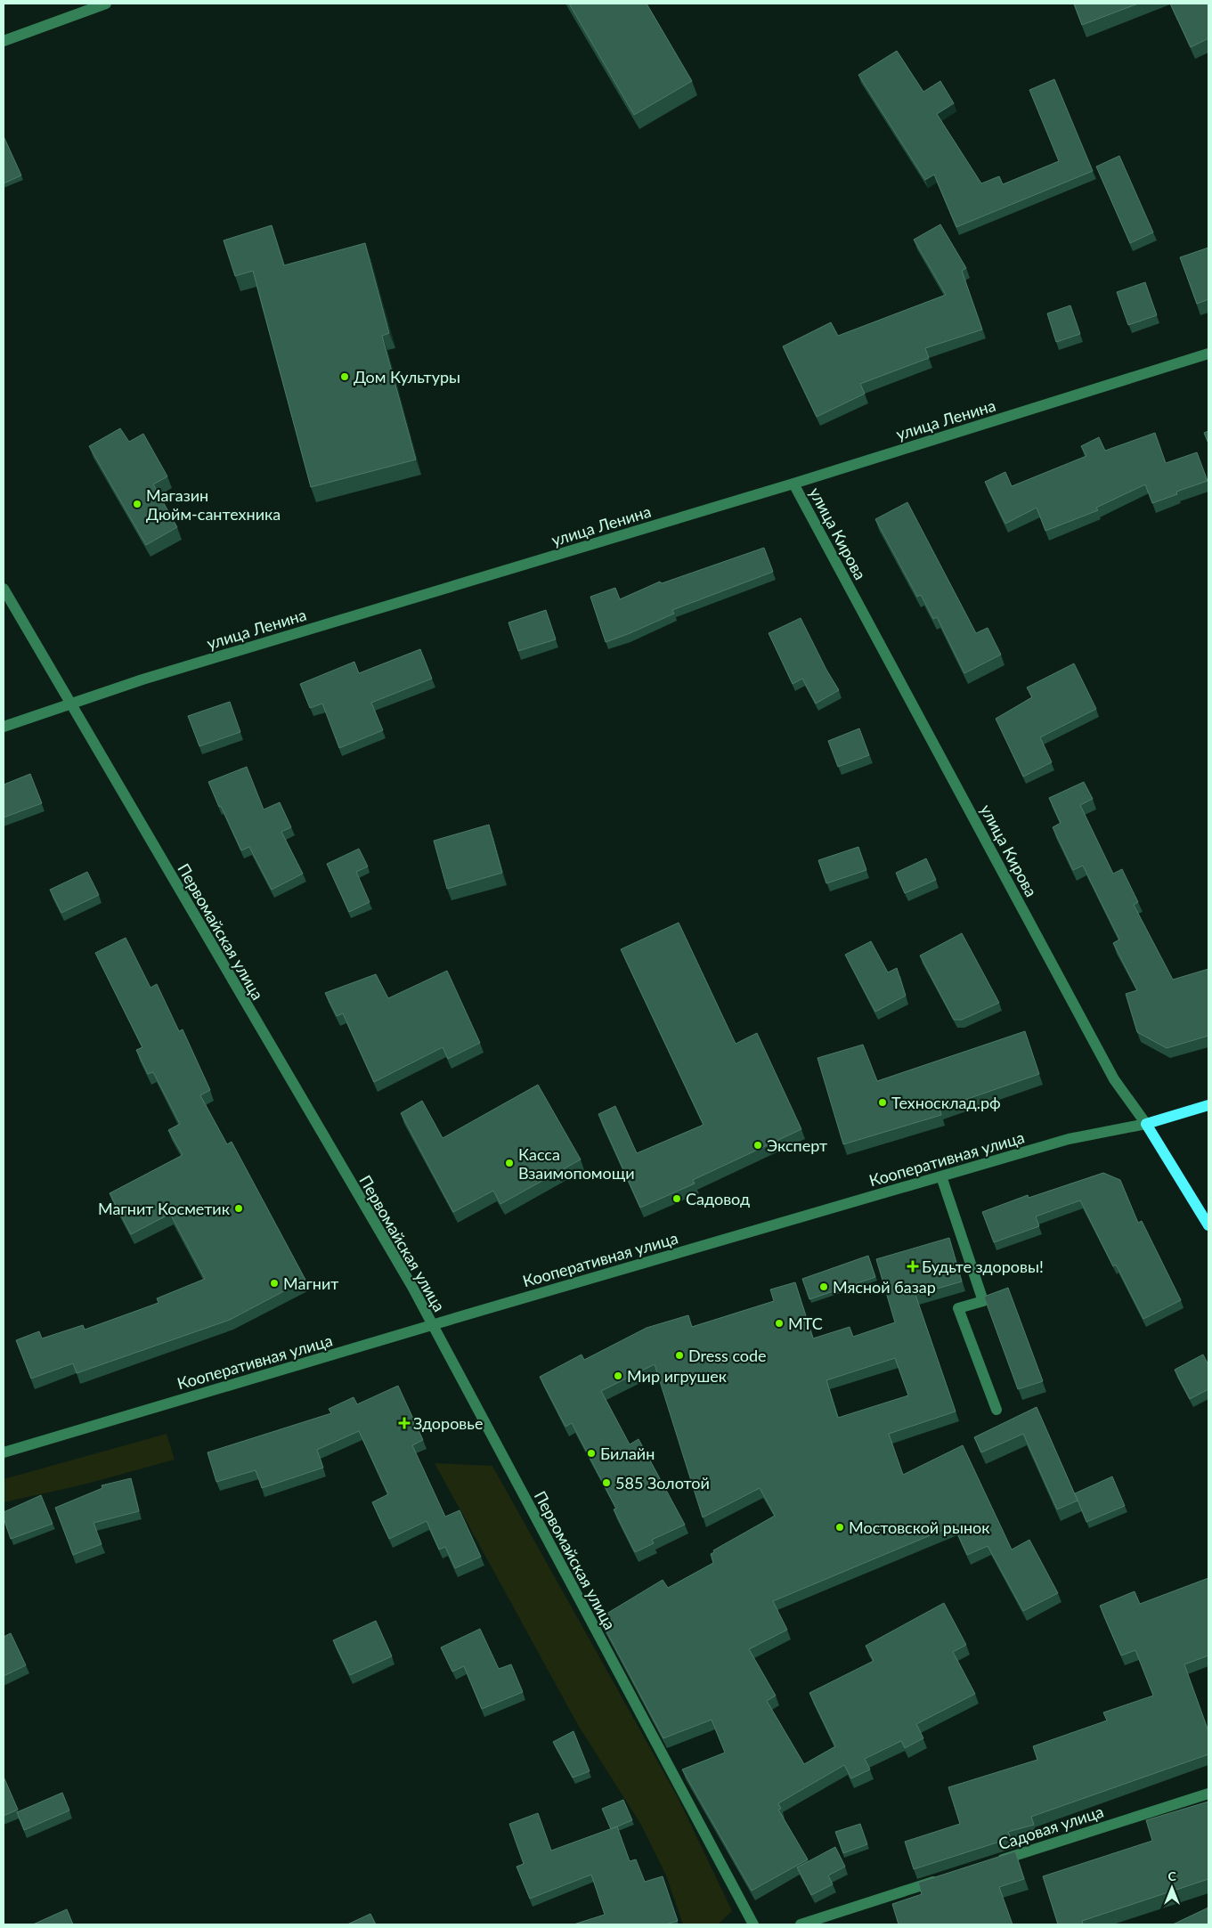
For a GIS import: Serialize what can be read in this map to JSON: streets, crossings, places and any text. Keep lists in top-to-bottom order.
{
  "streets": {
    "main road": ["улица Кирова", "Кооперативная улица"],
    "street": ["улица Ленина", "Первомайская улица", "Садовая улица"]
  },
  "crossings": [
    ["улица Ленина", "улица Кирова"],
    ["улица Ленина", "Первомайская улица"],
    ["улица Кирова", "Кооперативная улица"],
    ["Первомайская улица", "Кооперативная улица"]
  ],
  "places": {
    "other": [
      "Дом Культуры",
      "Магазин Дюйм-сантехника",
      "Техносклад.рф",
      "Эксперт",
      "Касса Взаимопомощи",
      "Садовод",
      "Магнит Косметик",
      "Магнит",
      "Мясной базар",
      "МТС",
      "Dress code",
      "Мир игрушек",
      "Билайн",
      "585 Золотой",
      "Мостовской рынок"
    ],
    "health": ["Будьте здоровы!", "Здоровье"]
  },
  "north": "top"
}
